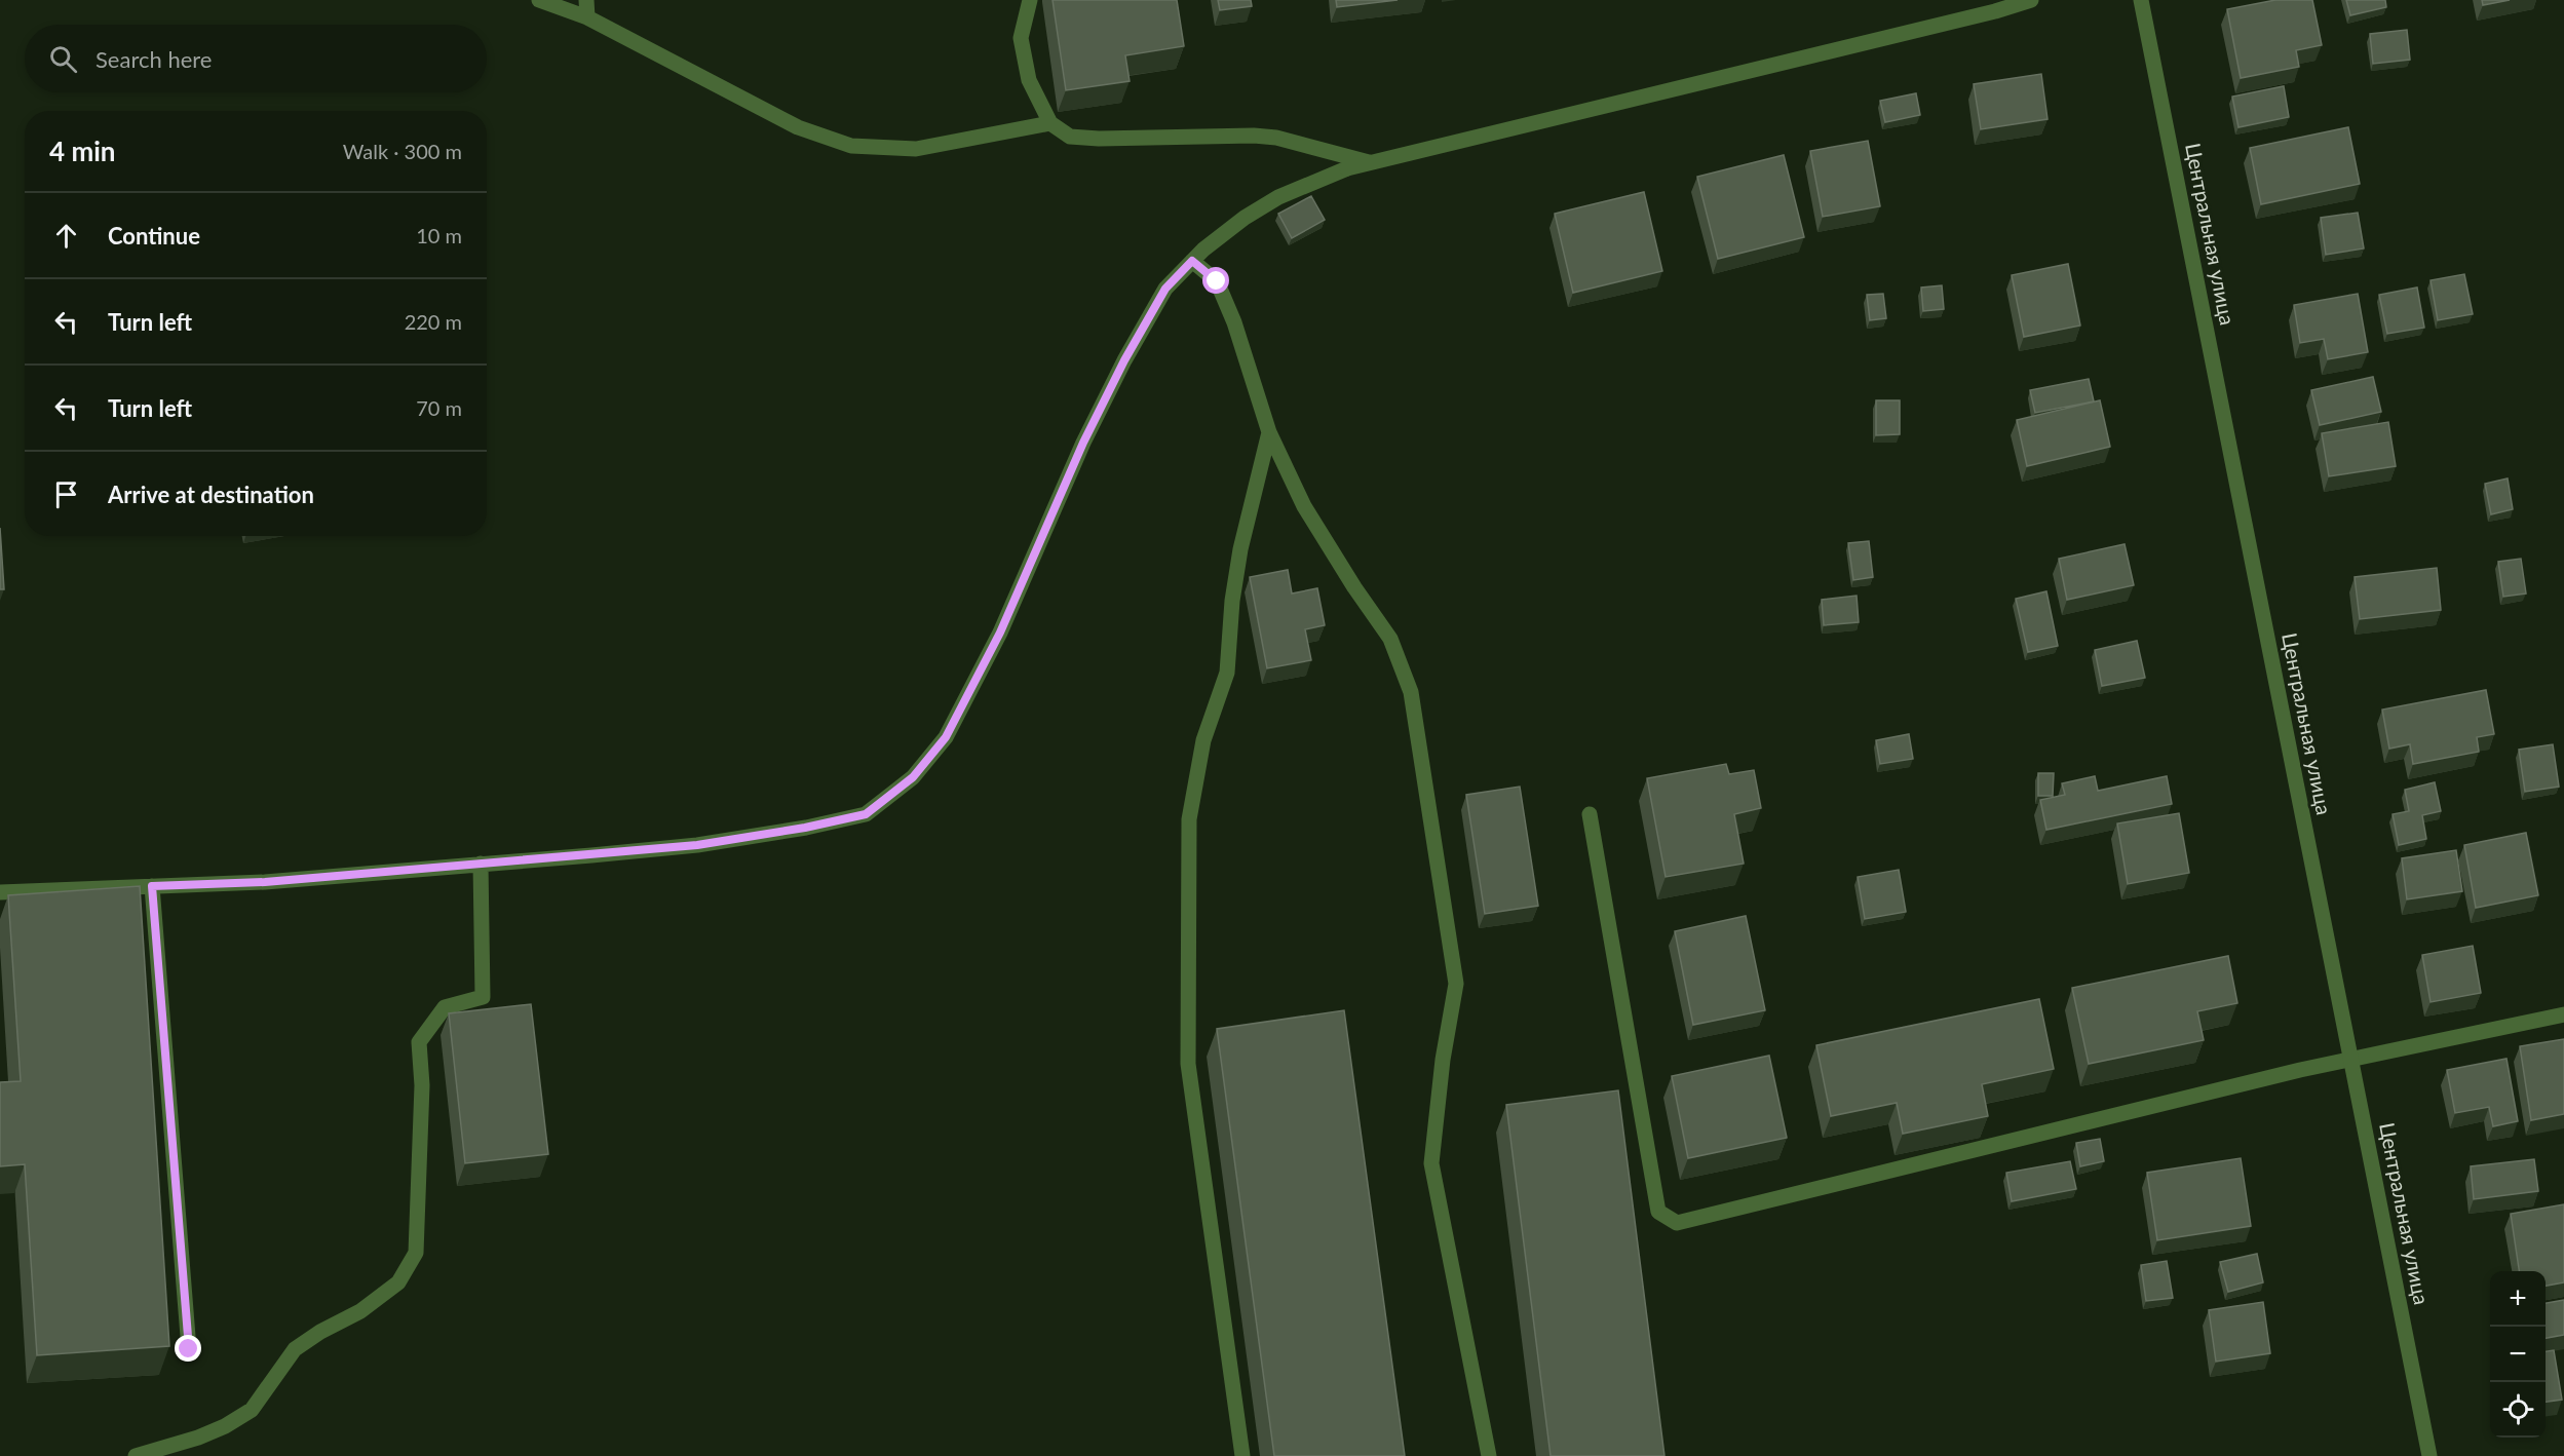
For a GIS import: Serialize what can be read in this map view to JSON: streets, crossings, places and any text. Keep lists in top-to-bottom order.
{
  "streets": {
    "street": ["Центральная улица"]
  },
  "page": {
    "search": "Search here",
    "heading": ["4 min", "Walk · 300 m"],
    "list": [
      ["Continue", "10 m"],
      ["Turn left", "220 m"],
      ["Turn left", "70 m"],
      "Arrive at destination"
    ],
    "map_buttons": ["+", "−"]
  }
}
